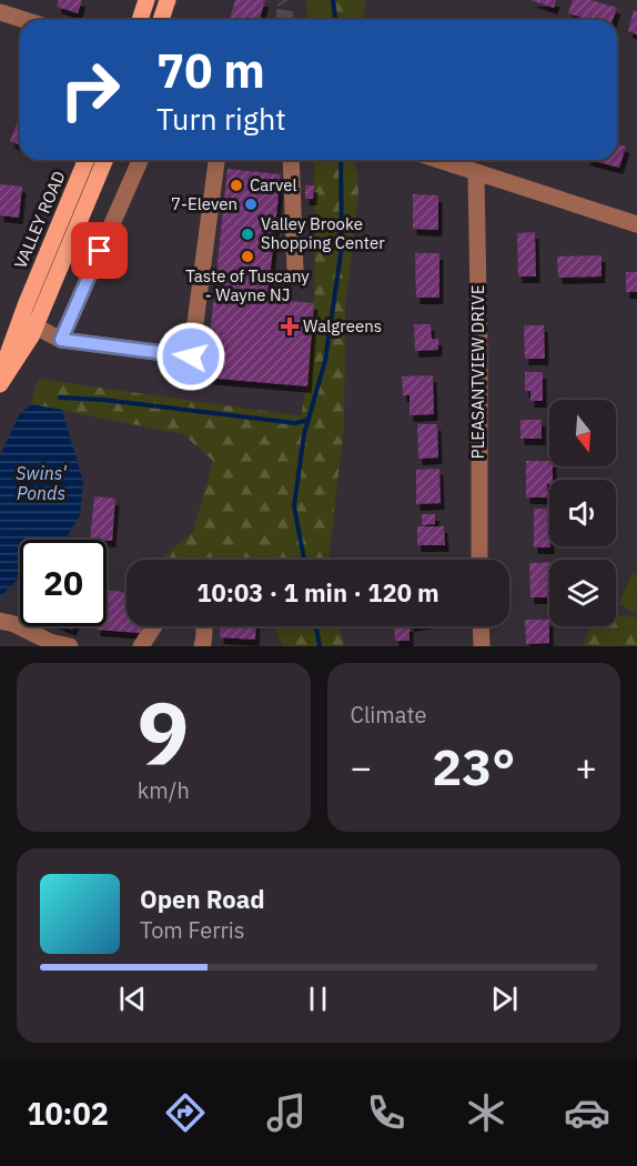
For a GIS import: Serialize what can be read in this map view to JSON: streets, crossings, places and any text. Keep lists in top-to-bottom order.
{
  "streets": {
    "main road": ["VALLEY ROAD"],
    "street": ["PLEASANTVIEW DRIVE"]
  },
  "water": ["Swins' Ponds"],
  "places": {
    "other": [
      "Carvel",
      "7-Eleven",
      "Valley Brooke Shopping Center",
      "Taste of Tuscany - Wayne NJ"
    ],
    "health": ["Walgreens"]
  },
  "north": "bottom",
  "page": {
    "turn": ["70 m", "Turn right"],
    "limit": "20",
    "trip": "10:03 · 1 min · 120 m",
    "tile": [
      ["9", "km/h"],
      "Climate"
    ],
    "heat": ["−", "23°", "+"],
    "song": ["Open Road", "Tom Ferris"],
    "tabs": "10:02"
  }
}
